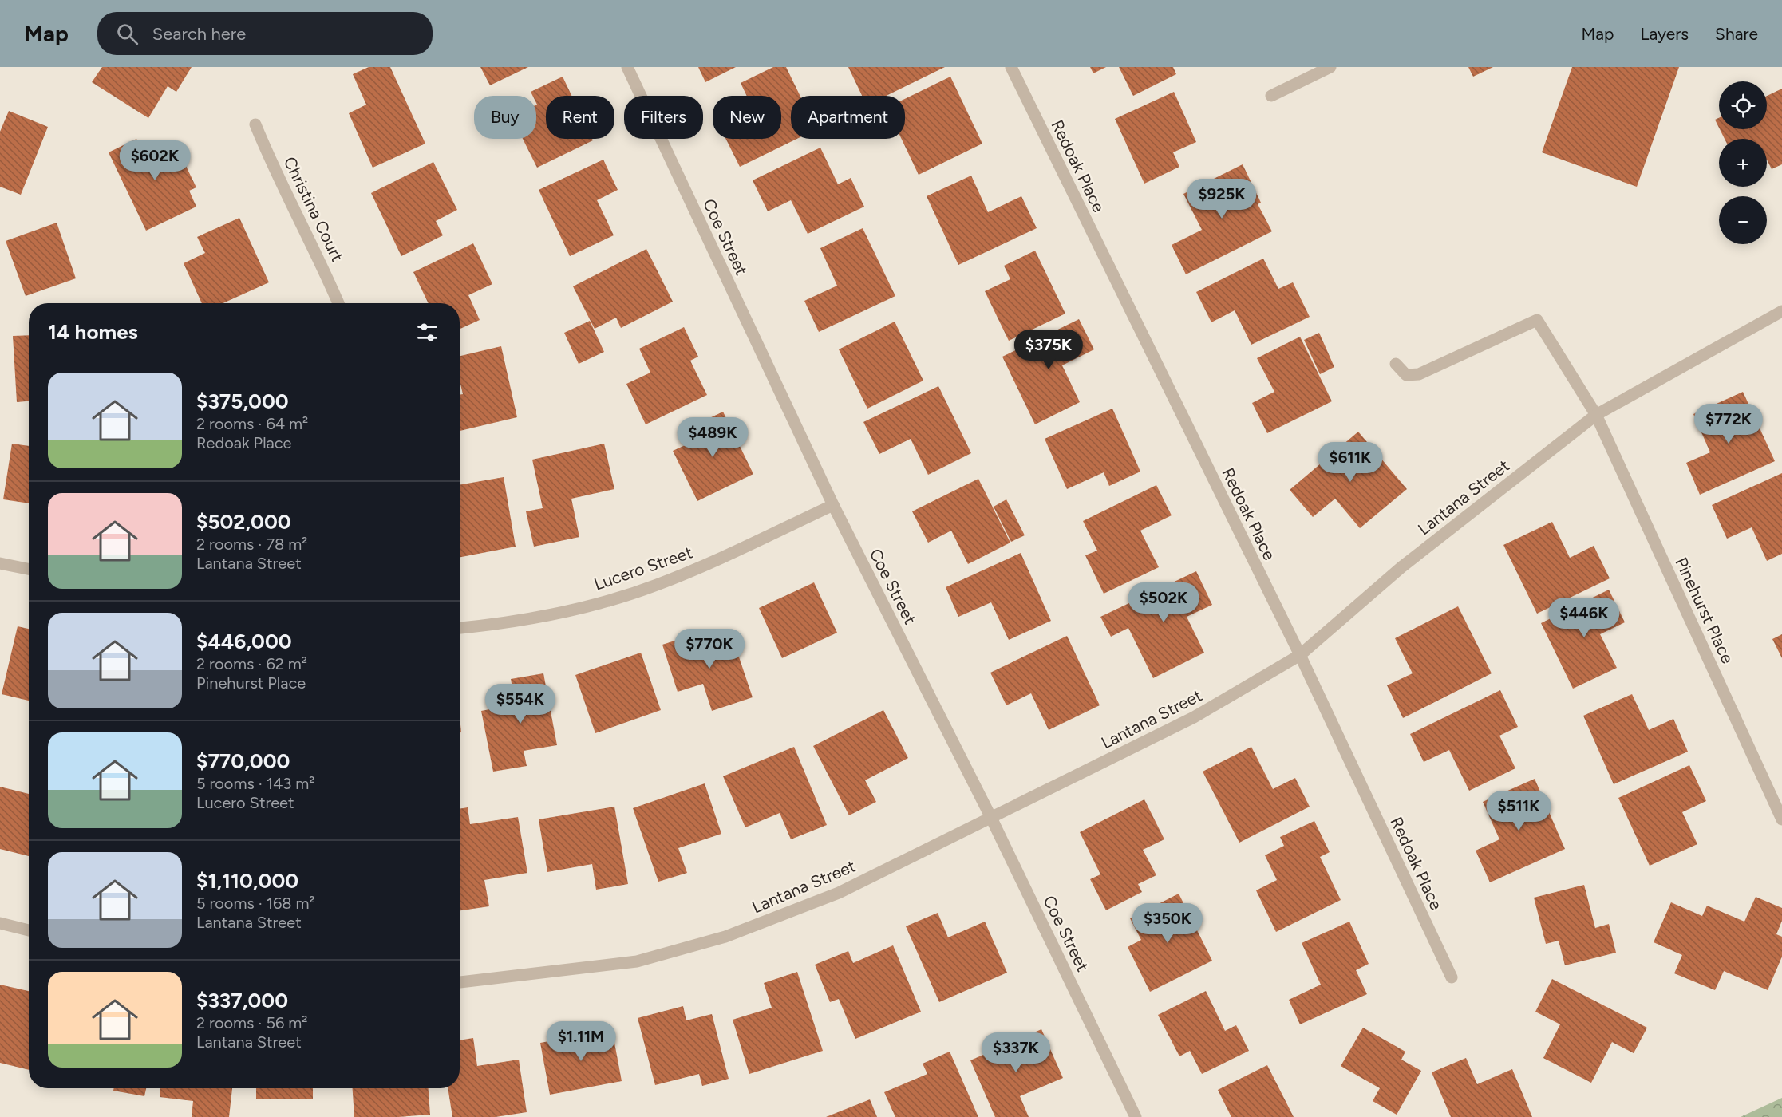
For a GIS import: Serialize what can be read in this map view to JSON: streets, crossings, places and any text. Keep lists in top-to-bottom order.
{
  "streets": {
    "street": [
      "Redoak Place",
      "Christina Court",
      "Coe Street",
      "Lantana Street",
      "Lucero Street",
      "Pinehurst Place"
    ]
  },
  "crossings": [
    ["Redoak Place", "Lantana Street"],
    ["Coe Street", "Lantana Street"],
    ["Coe Street", "Lucero Street"],
    ["Lantana Street", "Pinehurst Place"]
  ],
  "page": {
    "header": "Map",
    "search": "Search here",
    "nav": ["Map", "Layers", "Share"],
    "map_buttons": ["+", "−"],
    "chip": [
      "Buy",
      "Rent",
      "Filters",
      "New",
      "Apartment"
    ],
    "price": [
      "$602K",
      "$925K",
      "$375K",
      "$772K",
      "$489K",
      "$611K",
      "$502K",
      "$446K",
      "$770K",
      "$554K",
      "$511K",
      "$350K",
      "$1.11M",
      "$337K"
    ],
    "heading": "14 homes",
    "list": [
      {
        "name": "$375,000",
        "note": "2 rooms · 64 m² · Redoak Place"
      },
      {
        "name": "$502,000",
        "note": "2 rooms · 78 m² · Lantana Street"
      },
      {
        "name": "$446,000",
        "note": "2 rooms · 62 m² · Pinehurst Place"
      },
      {
        "name": "$770,000",
        "note": "5 rooms · 143 m² · Lucero Street"
      },
      {
        "name": "$1,110,000",
        "note": "5 rooms · 168 m² · Lantana Street"
      },
      {
        "name": "$337,000",
        "note": "2 rooms · 56 m² · Lantana Street"
      }
    ]
  }
}
